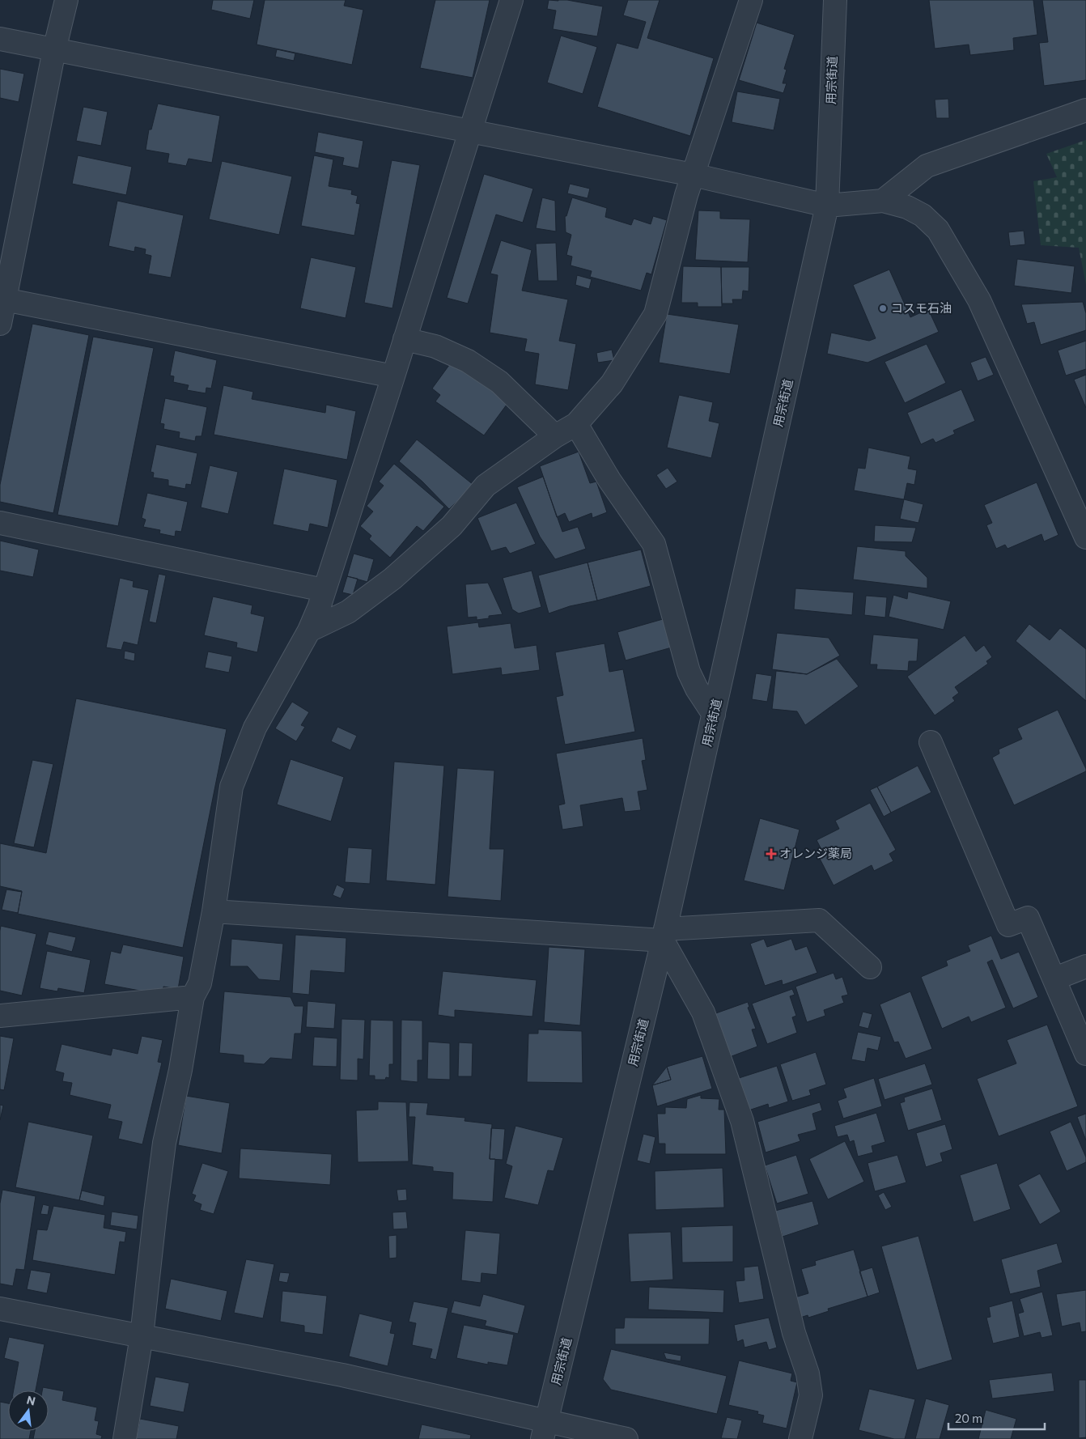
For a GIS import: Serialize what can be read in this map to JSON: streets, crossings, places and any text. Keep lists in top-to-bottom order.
{
  "streets": {
    "street": ["用宗街道"]
  },
  "places": {
    "other": ["コスモ石油"],
    "health": ["オレンジ薬局"]
  },
  "scale_bar": "20 m",
  "north": "top"
}
